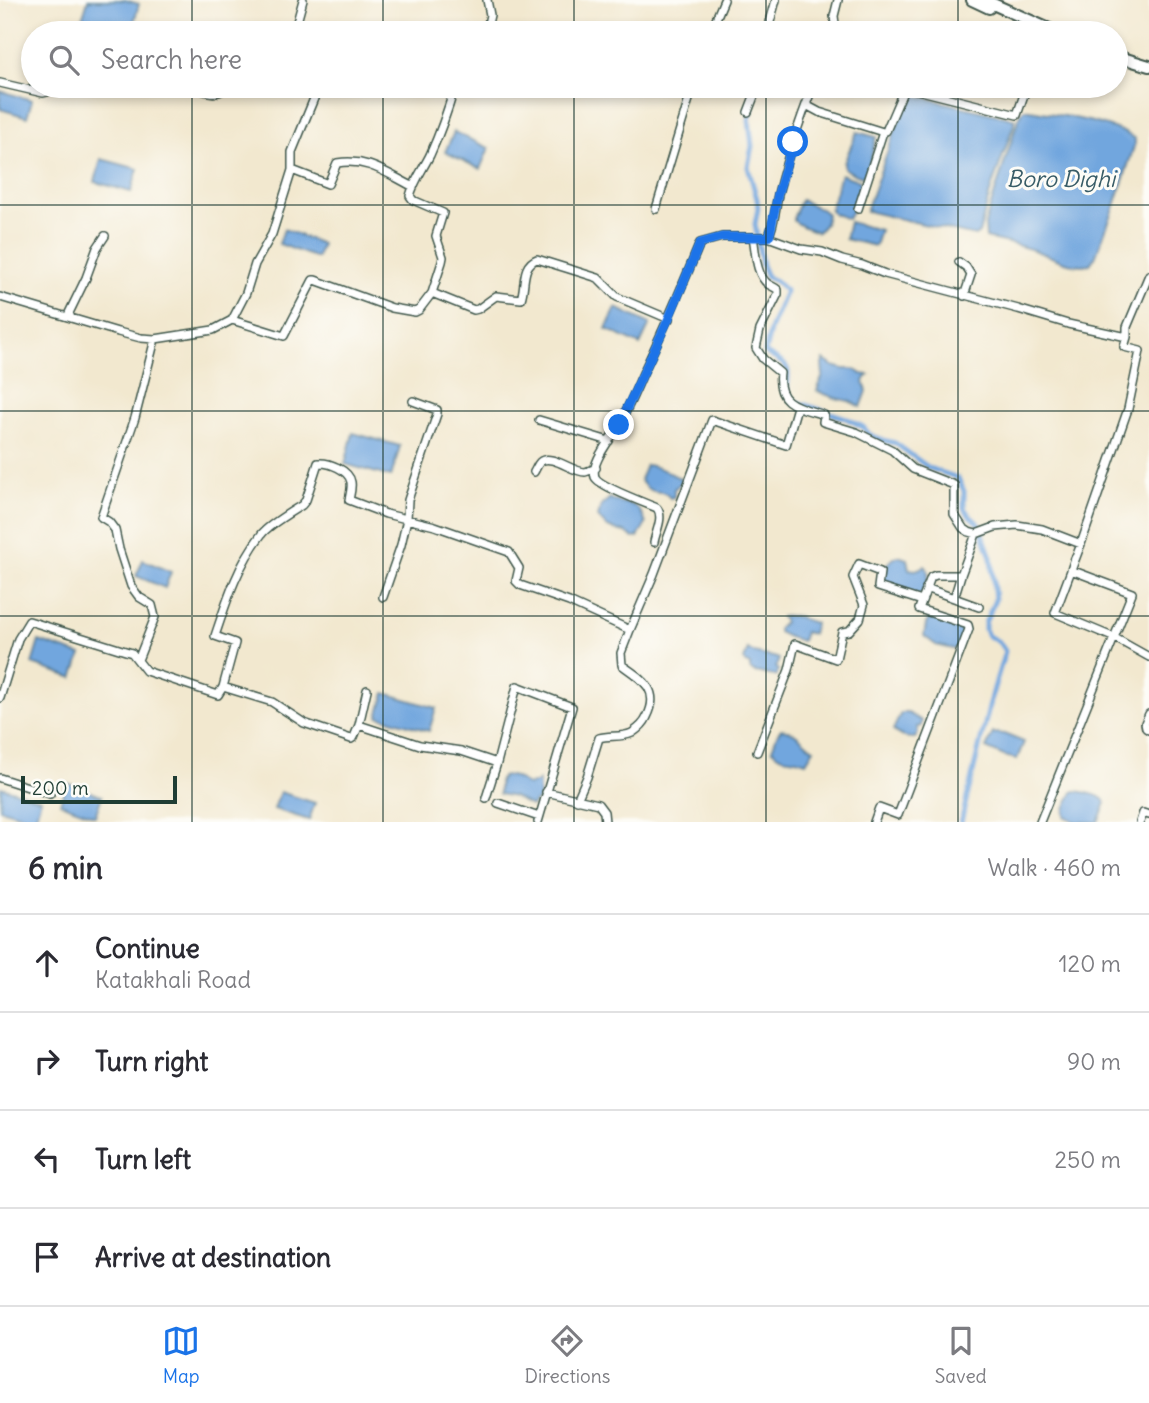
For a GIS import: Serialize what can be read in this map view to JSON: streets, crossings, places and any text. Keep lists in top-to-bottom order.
{
  "water": ["Boro Dighi"],
  "scale_bar": "200 m",
  "page": {
    "search": "Search here",
    "scale": "200 m",
    "heading": ["6 min", "Walk · 460 m"],
    "list": [
      ["Continue", "Katakhali Road", "120 m"],
      ["Turn right", "90 m"],
      ["Turn left", "250 m"],
      "Arrive at destination"
    ],
    "nav": ["Map", "Directions", "Saved"]
  }
}
